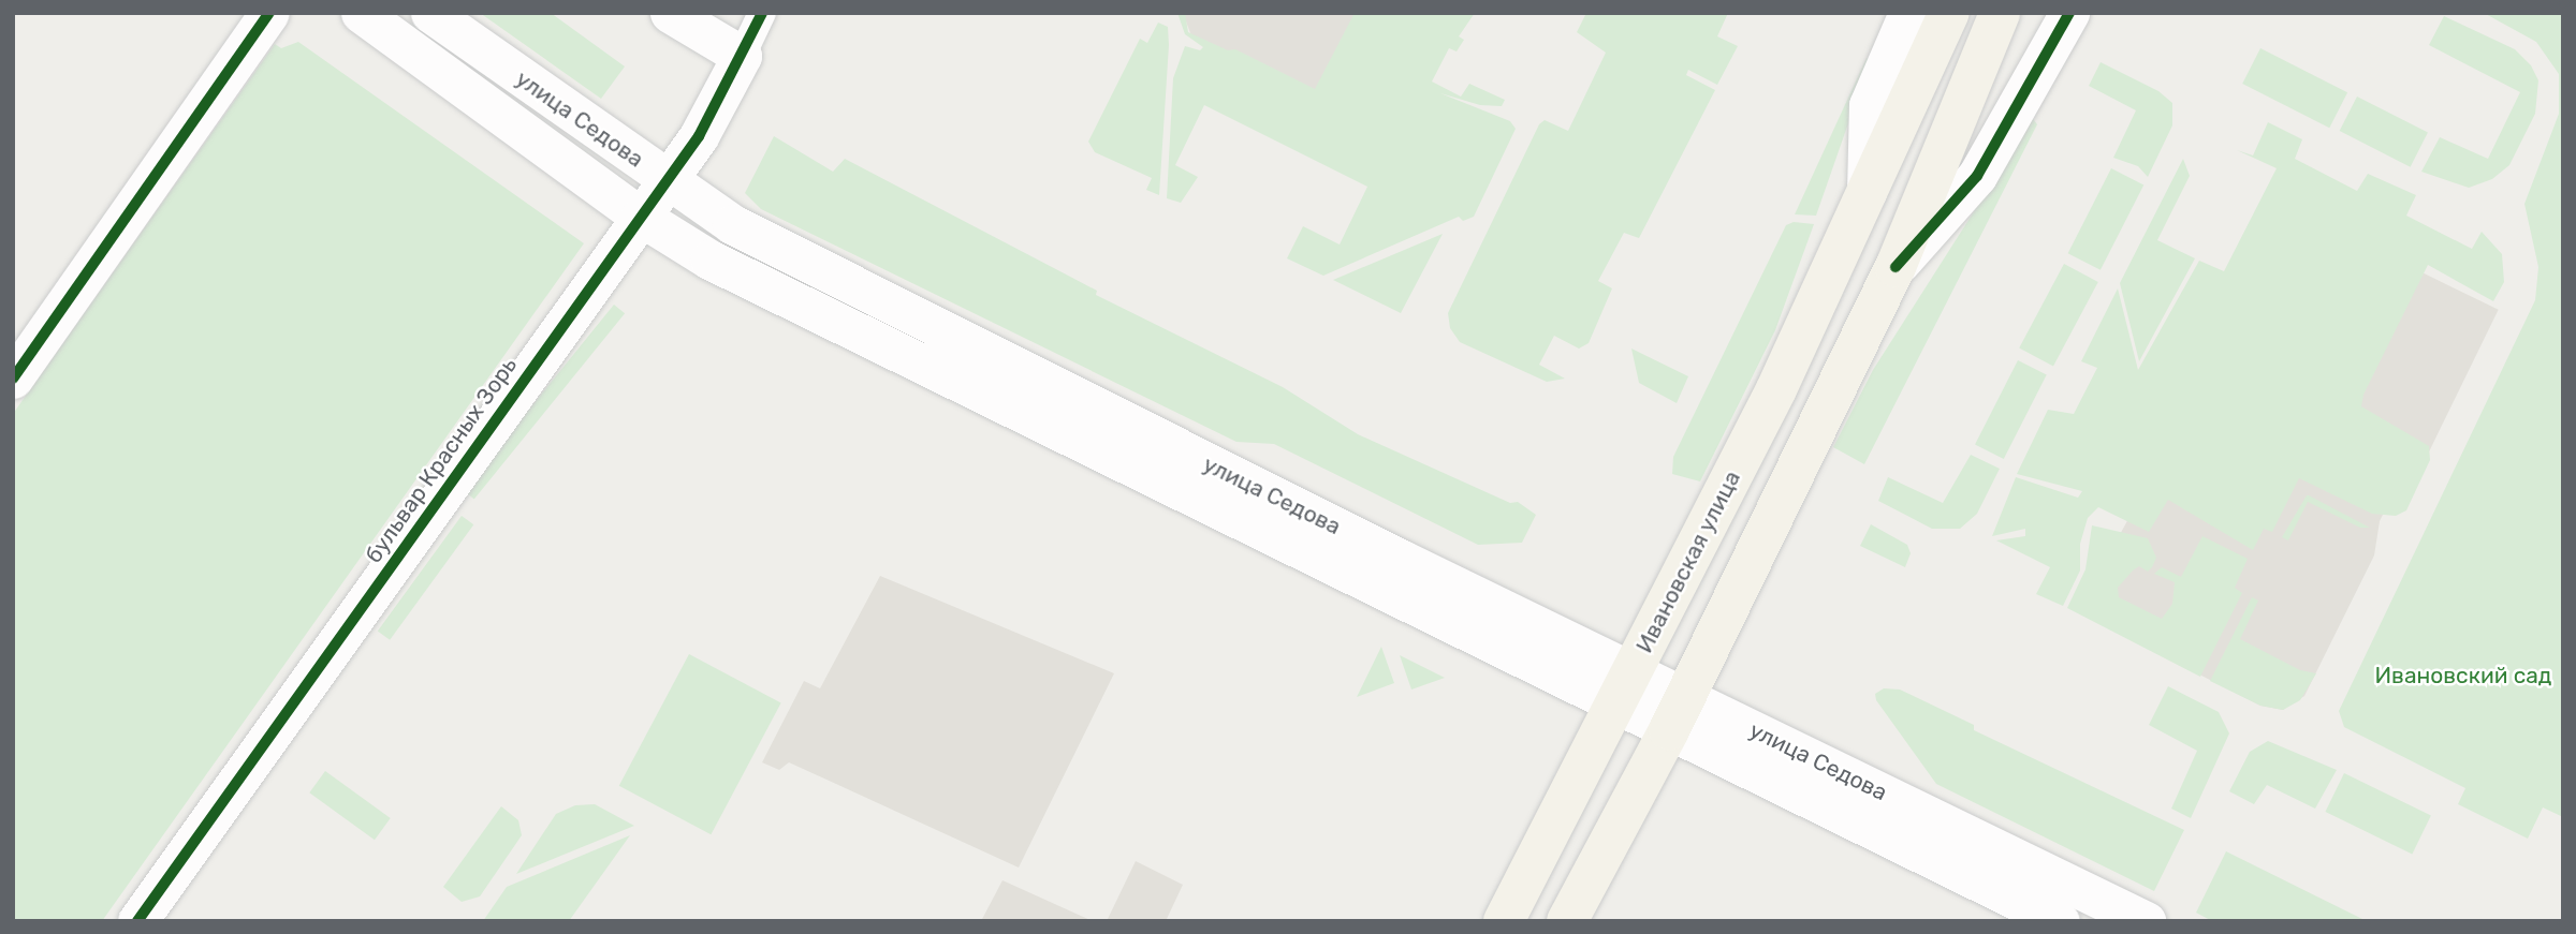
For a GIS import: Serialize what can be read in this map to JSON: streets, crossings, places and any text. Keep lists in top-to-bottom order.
{
  "streets": {
    "main road": ["улица Седова", "бульвар Красных Зорь", "Ивановская улица"]
  },
  "crossings": [
    ["улица Седова", "бульвар Красных Зорь"],
    ["улица Седова", "Ивановская улица"]
  ],
  "parks": ["Ивановский сад"]
}
